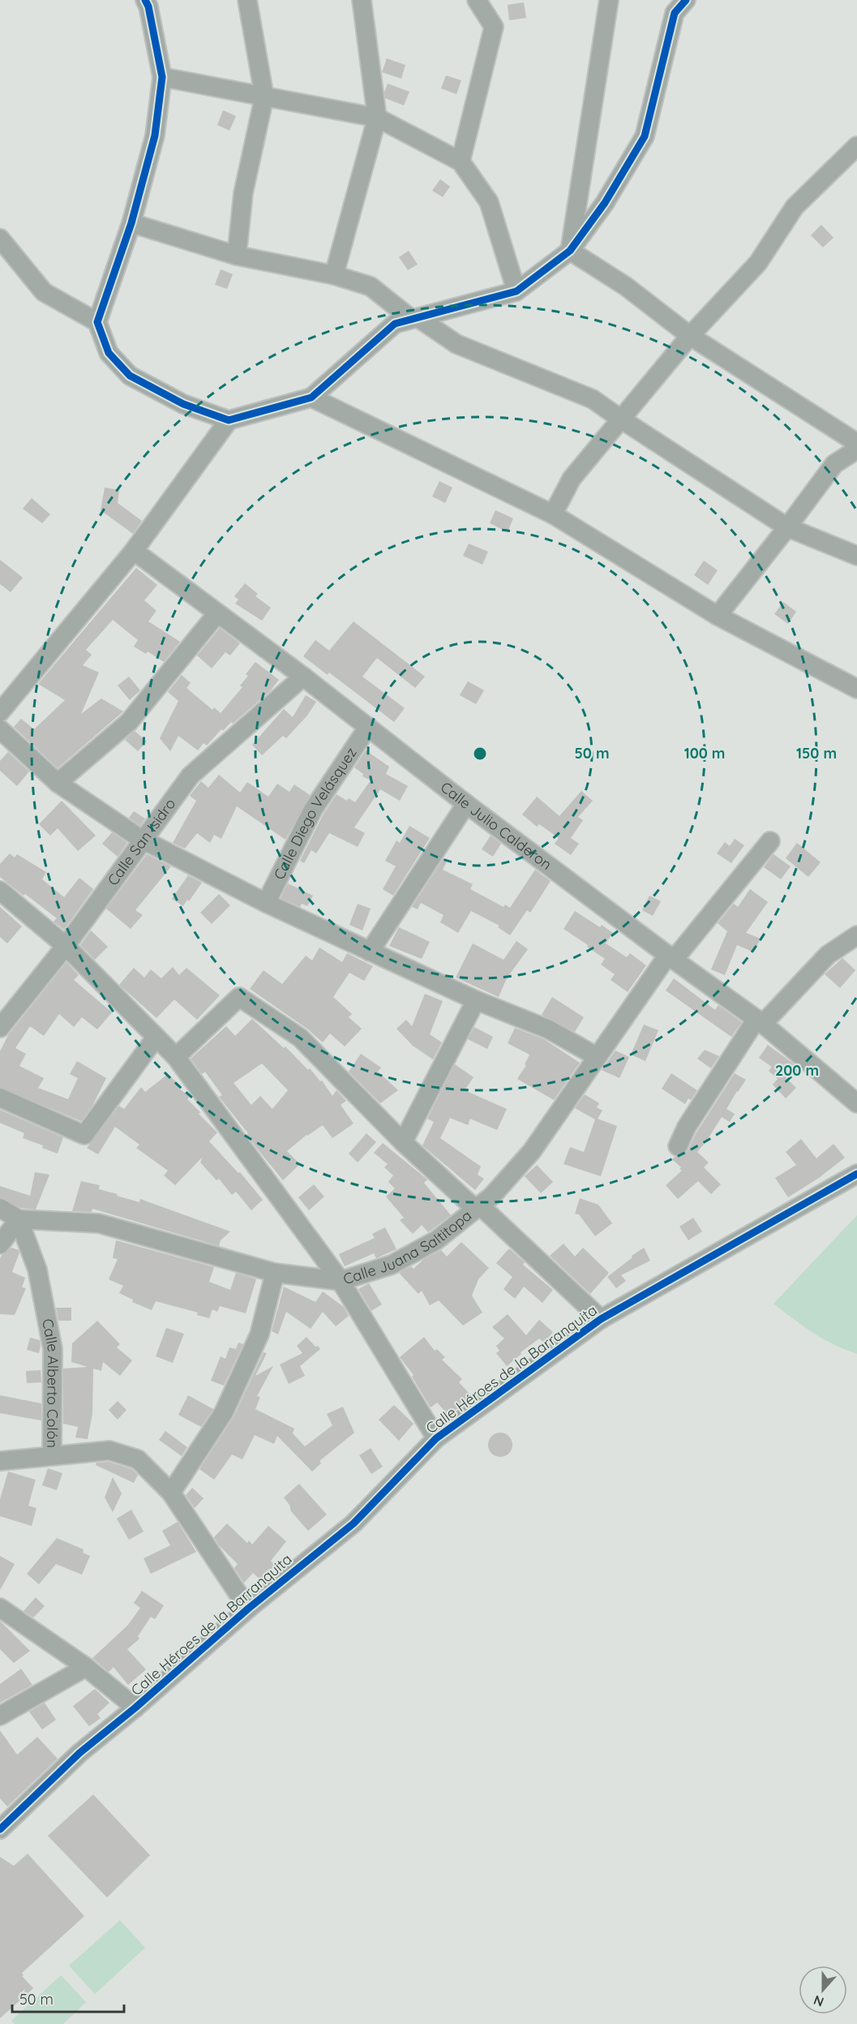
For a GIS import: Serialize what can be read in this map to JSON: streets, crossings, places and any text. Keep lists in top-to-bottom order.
{
  "streets": {
    "street": [
      "Calle Diego Velásquez",
      "Calle Julio Calderon",
      "Calle San Isidro",
      "Calle Juana Saltitopa",
      "Calle Héroes de la Barranquita",
      "Calle Alberto Colón"
    ]
  },
  "crossings": [
    ["Calle Diego Velásquez", "Calle Julio Calderon"],
    ["Calle Julio Calderon", "Calle San Isidro"],
    ["Calle Julio Calderon", "Calle Juana Saltitopa"],
    ["Calle Juana Saltitopa", "Calle Alberto Colón"],
    ["Calle Héroes de la Barranquita", "Calle Alberto Colón"]
  ],
  "scale_bar": "50 m",
  "north": "bottom",
  "rings": [
    "50 m",
    "100 m",
    "150 m",
    "200 m"
  ]
}
